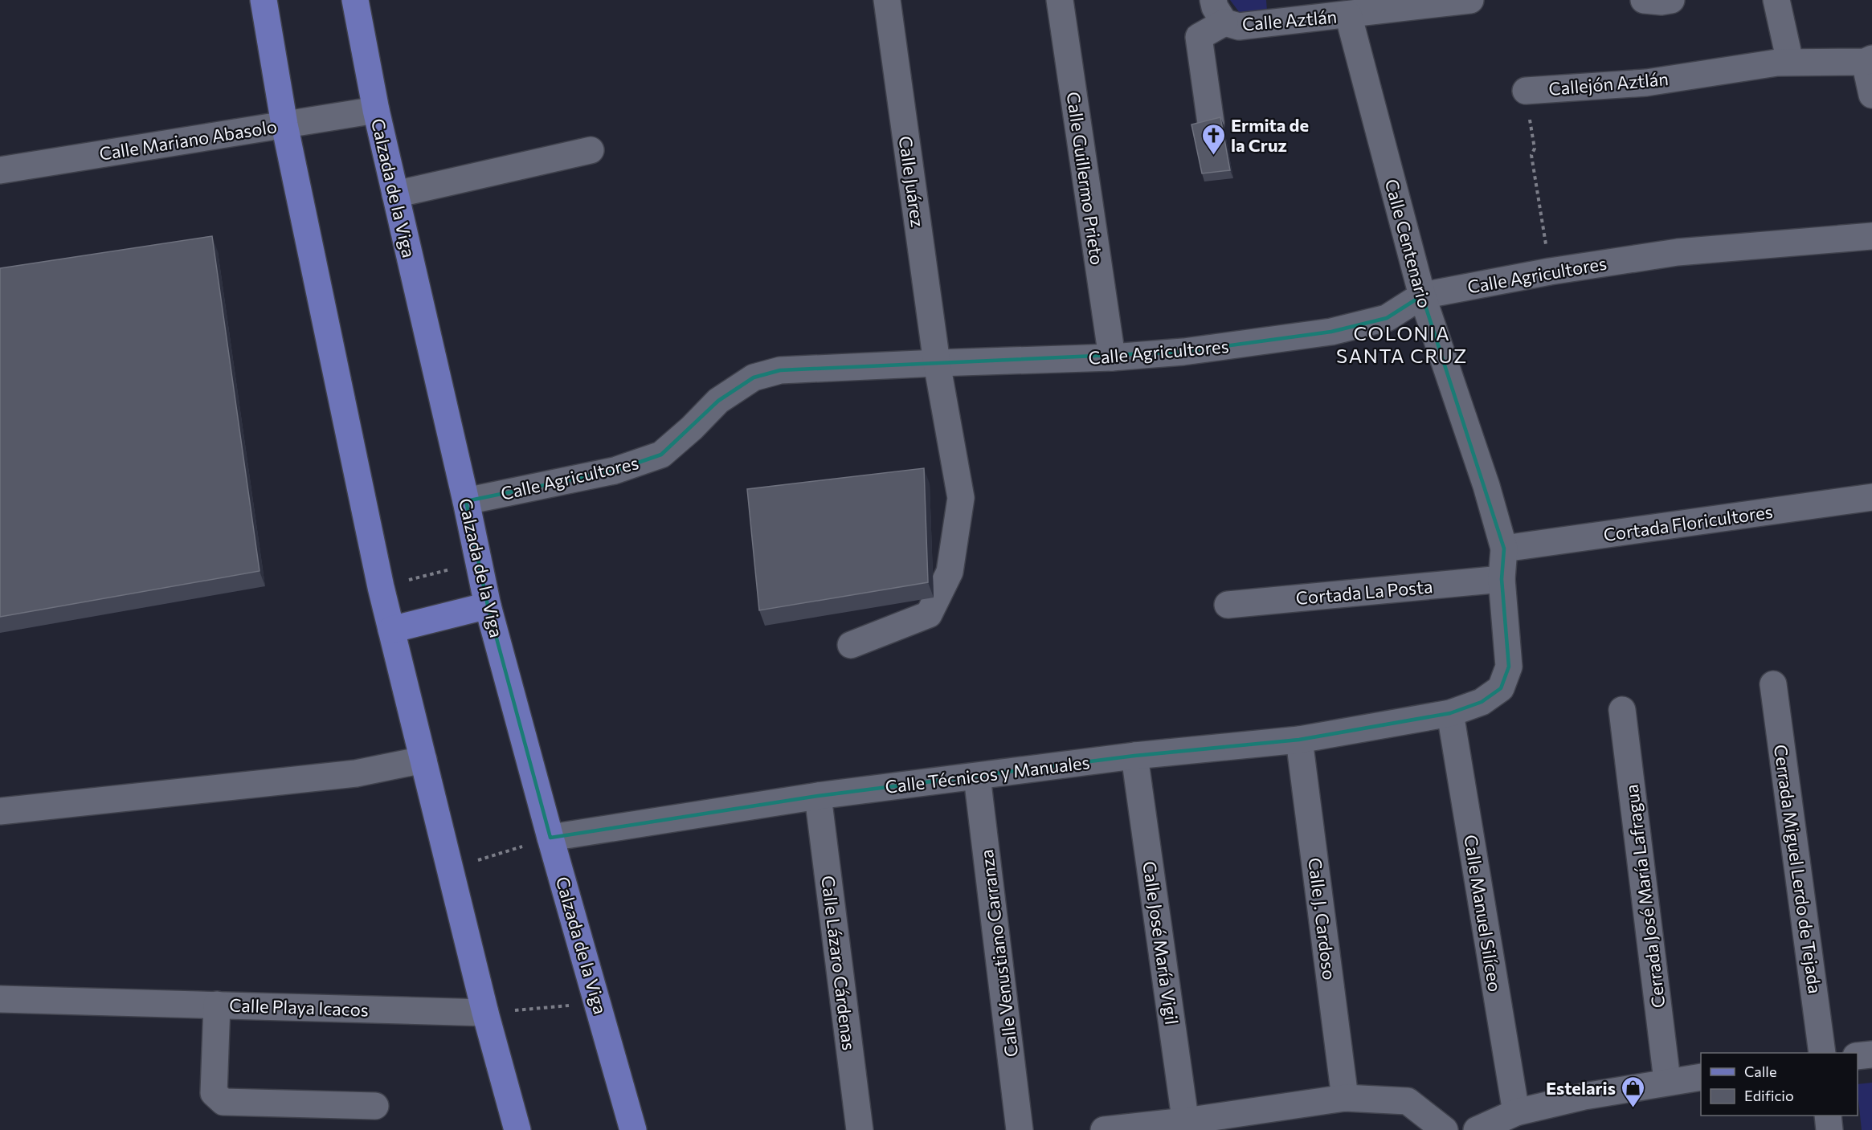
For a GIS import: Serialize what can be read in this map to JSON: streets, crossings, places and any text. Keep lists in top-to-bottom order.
{
  "streets": {
    "main road": ["Calzada de la Viga"],
    "street": [
      "Calle Aztlán",
      "Callejón Aztlán",
      "Calle Mariano Abasolo",
      "Calle Guillermo Prieto",
      "Calle Juárez",
      "Calle Centenario",
      "Calle Agricultores",
      "Cortada Floricultores",
      "Cortada La Posta",
      "Calle Técnicos y Manuales",
      "Cerrada Miguel Lerdo de Tejada",
      "Cerrada José María Lafragua",
      "Calle Manuel Silíceo",
      "Calle J. Cardoso",
      "Calle José María Vigil",
      "Calle Venustiano Carranza",
      "Calle Lázaro Cárdenas",
      "Calle Playa Icacos"
    ]
  },
  "crossings": [
    ["Calle Aztlán", "Calle Centenario"],
    ["Callejón Aztlán", "Calle Agricultores"],
    ["Calle Mariano Abasolo", "Calzada de la Viga"],
    ["Calle Guillermo Prieto", "Calle Agricultores"],
    ["Calle Juárez", "Calle Agricultores"],
    ["Calzada de la Viga", "Calle Agricultores"],
    ["Calzada de la Viga", "Calle Técnicos y Manuales"],
    ["Calle Centenario", "Calle Agricultores"],
    ["Calle Centenario", "Cortada Floricultores"],
    ["Calle Centenario", "Cortada La Posta"],
    ["Calle Centenario", "Calle Técnicos y Manuales"],
    ["Calle Técnicos y Manuales", "Calle Manuel Silíceo"],
    ["Calle Técnicos y Manuales", "Calle J. Cardoso"],
    ["Calle Técnicos y Manuales", "Calle José María Vigil"],
    ["Calle Técnicos y Manuales", "Calle Venustiano Carranza"],
    ["Calle Técnicos y Manuales", "Calle Lázaro Cárdenas"]
  ],
  "districts": ["COLONIA SANTA CRUZ"],
  "places": {
    "church": ["Ermita de la Cruz"],
    "shop": ["Estelaris"]
  },
  "legend": ["Calle", "Edificio"]
}
